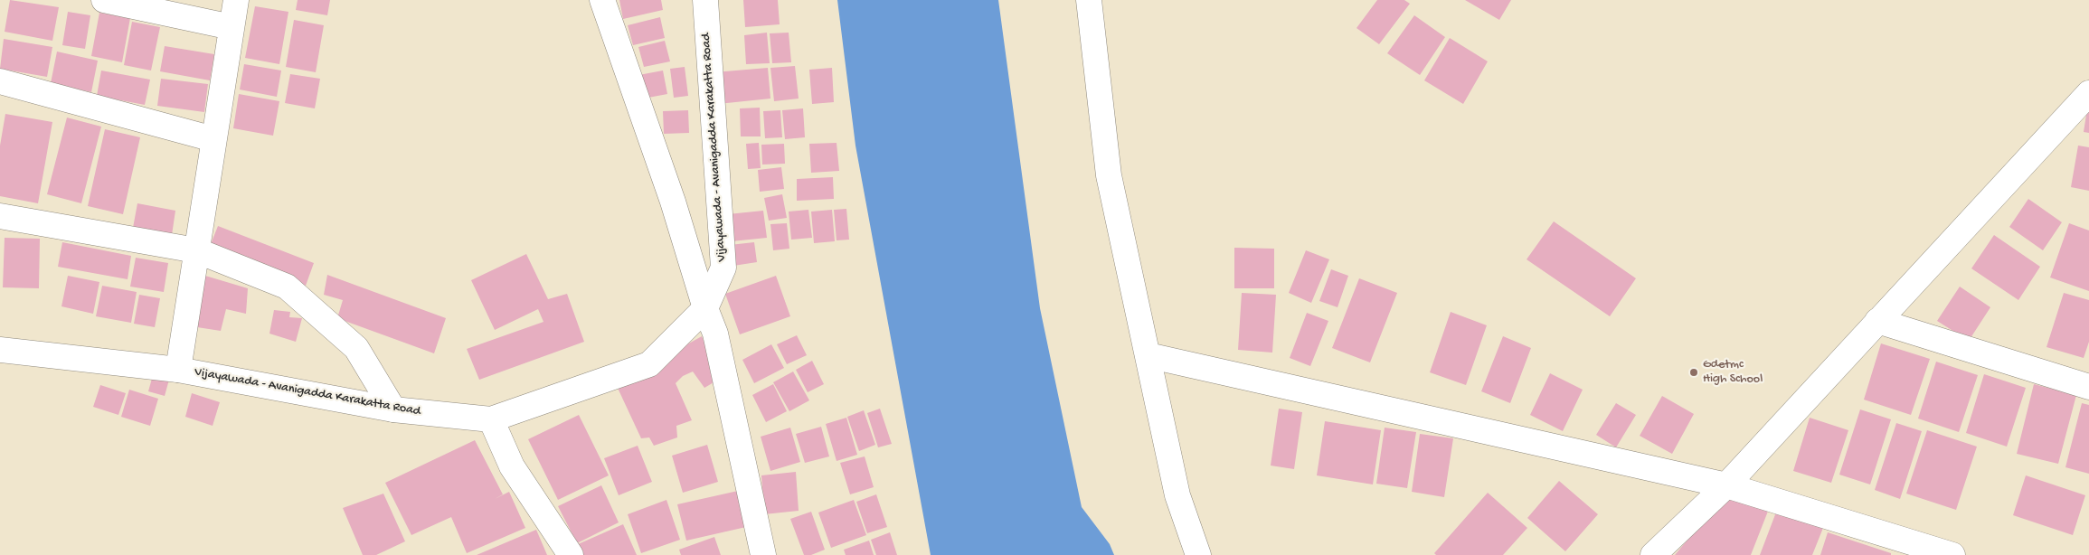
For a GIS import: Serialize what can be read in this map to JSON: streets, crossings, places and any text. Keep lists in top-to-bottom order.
{
  "streets": {
    "street": ["Vijayawada - Avanigadda Karakatta Road"]
  },
  "places": ["Gdetmc High School"]
}
